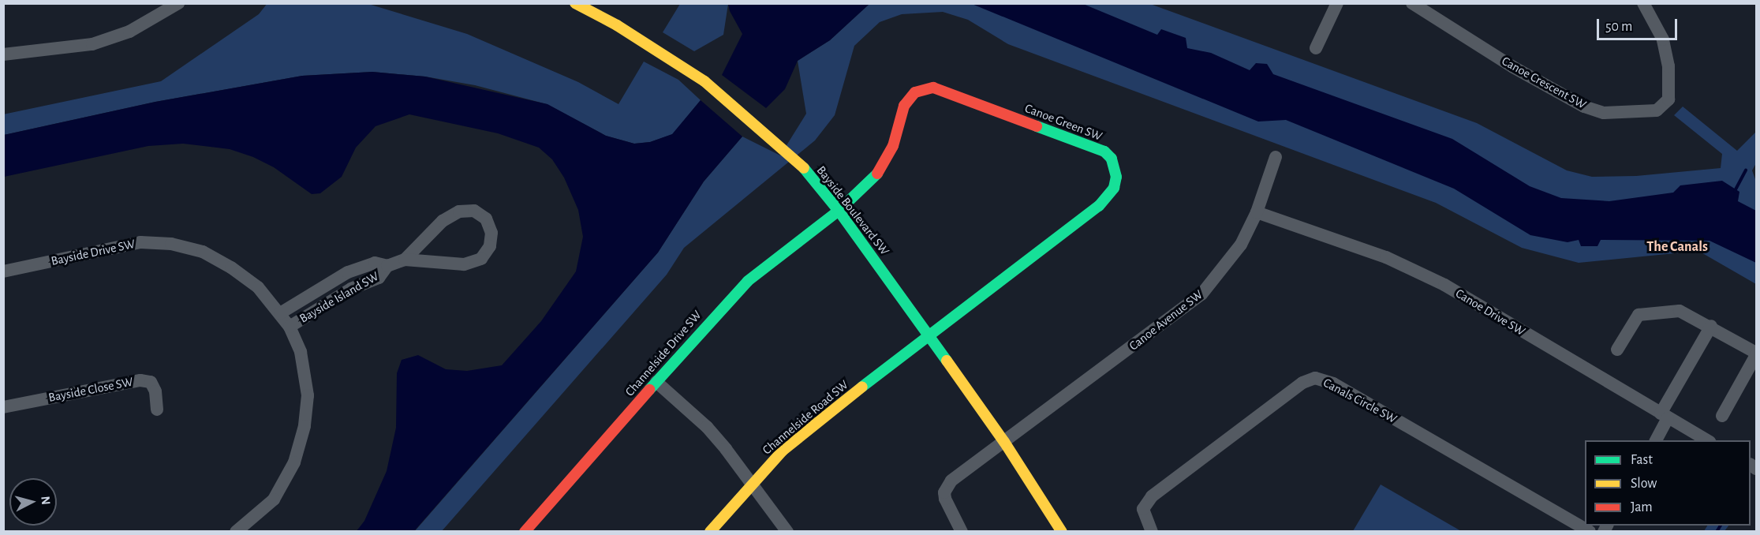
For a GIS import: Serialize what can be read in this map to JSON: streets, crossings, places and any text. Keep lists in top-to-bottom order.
{
  "streets": {
    "street": [
      "Canoe Crescent SW",
      "Canoe Green SW",
      "Bayside Boulevard SW",
      "Bayside Drive SW",
      "Bayside Island SW",
      "Canoe Drive SW",
      "Canoe Avenue SW",
      "Channelside Drive SW",
      "Bayside Close SW",
      "Canals Circle SW",
      "Channelside Road SW"
    ]
  },
  "crossings": [
    ["Canoe Green SW", "Bayside Boulevard SW"],
    ["Canoe Green SW", "Channelside Drive SW"],
    ["Canoe Green SW", "Channelside Road SW"],
    ["Bayside Boulevard SW", "Canoe Avenue SW"],
    ["Bayside Boulevard SW", "Channelside Drive SW"],
    ["Bayside Boulevard SW", "Channelside Road SW"],
    ["Bayside Drive SW", "Bayside Island SW"],
    ["Canoe Drive SW", "Canoe Avenue SW"]
  ],
  "districts": ["The Canals"],
  "legend": ["Fast", "Slow", "Jam"],
  "scale_bar": "50 m",
  "north": "right"
}
